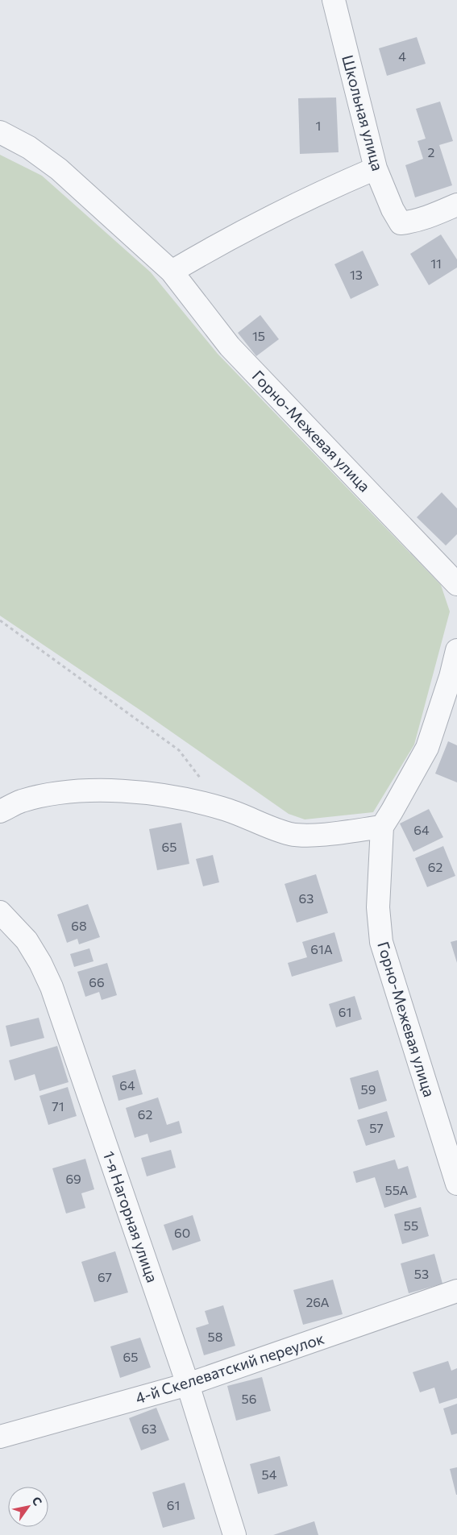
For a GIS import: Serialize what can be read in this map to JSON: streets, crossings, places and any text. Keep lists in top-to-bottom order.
{
  "streets": {
    "street": [
      "Школьная улица",
      "Горно-Межевая улица",
      "1-я Нагорная улица",
      "4-й Скелеватский переулок"
    ]
  },
  "crossings": [
    ["1-я Нагорная улица", "4-й Скелеватский переулок"]
  ],
  "house_numbers": [
    "4",
    "1",
    "2",
    "11",
    "13",
    "15",
    "64",
    "65",
    "62",
    "63",
    "68",
    "61А",
    "66",
    "61",
    "64",
    "59",
    "71",
    "62",
    "57",
    "69",
    "55А",
    "55",
    "60",
    "53",
    "67",
    "26А",
    "58",
    "65",
    "56",
    "63",
    "54",
    "61"
  ],
  "north": "top right"
}
